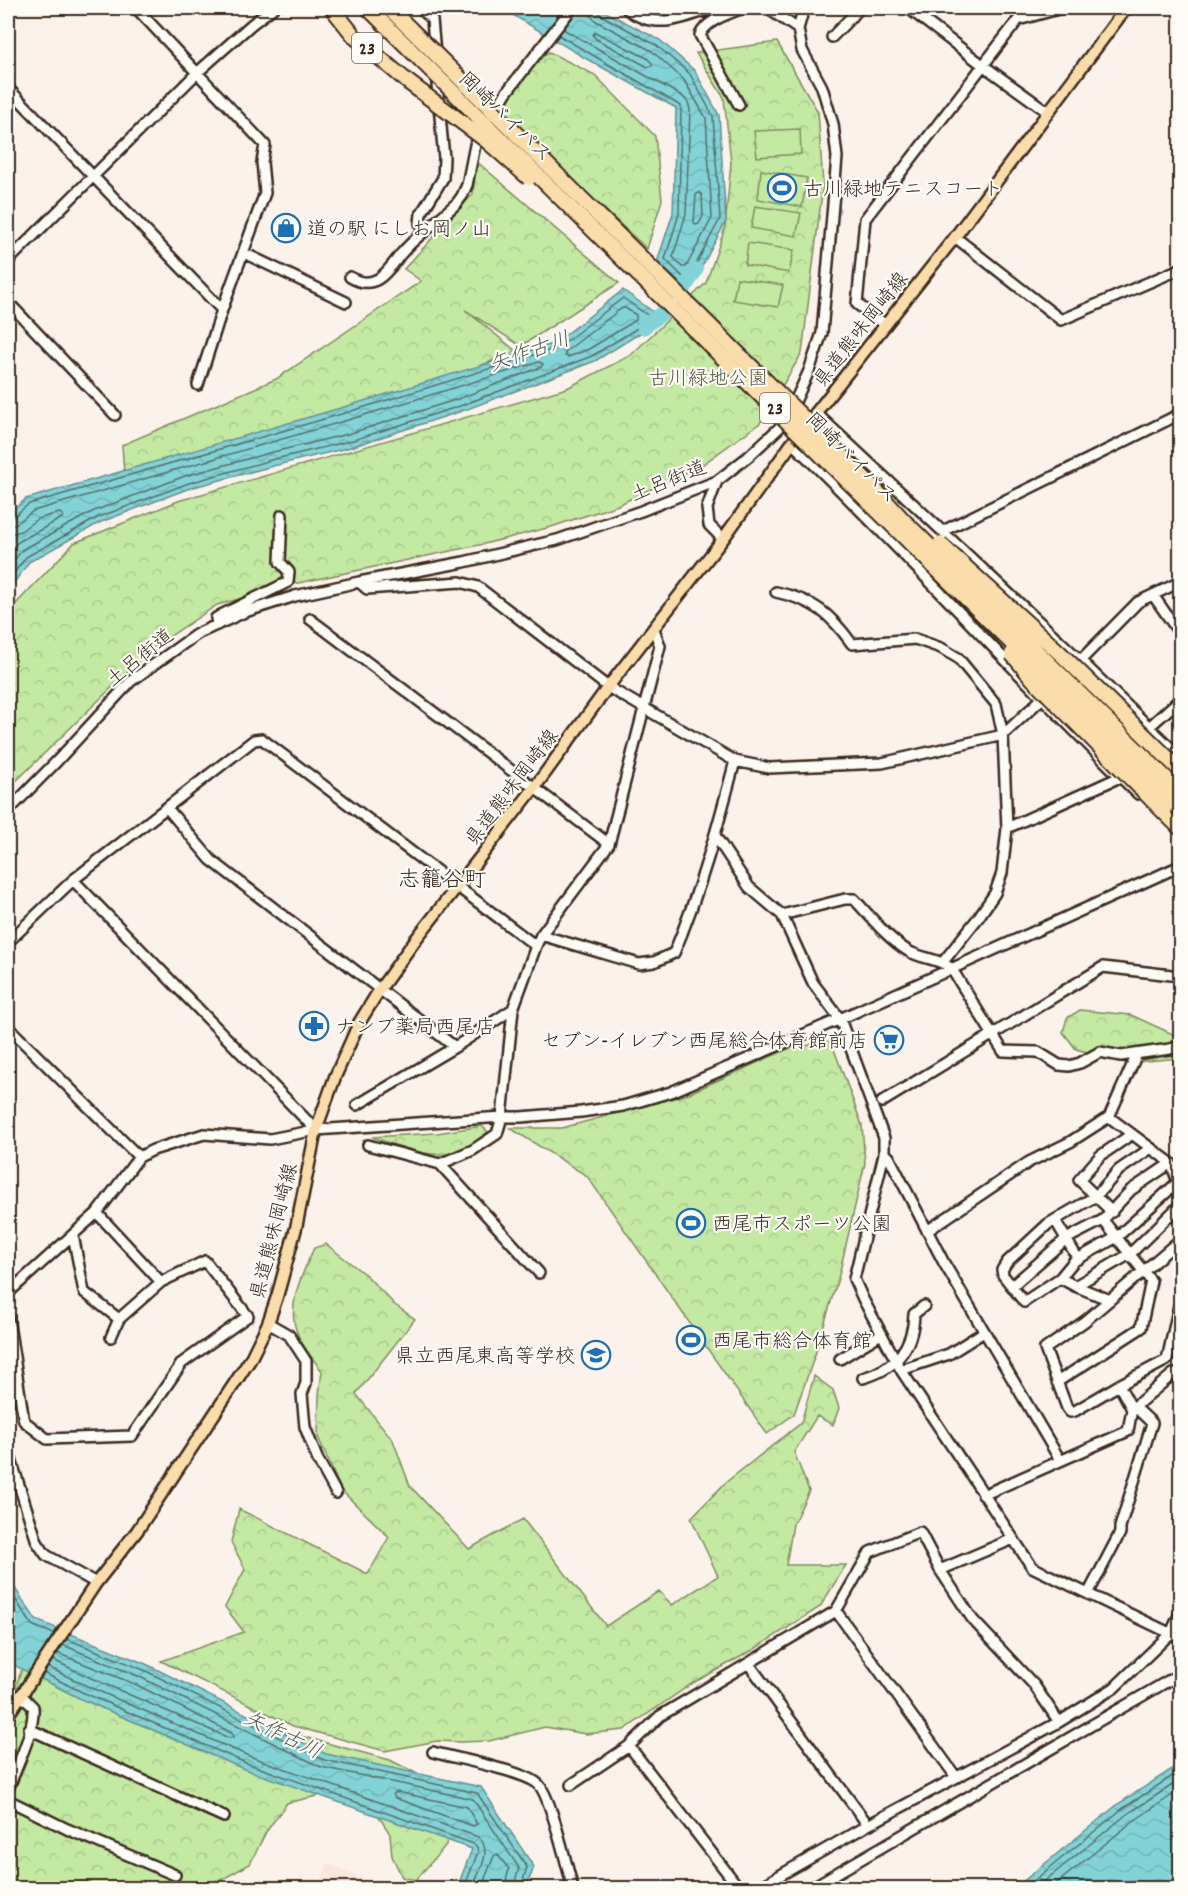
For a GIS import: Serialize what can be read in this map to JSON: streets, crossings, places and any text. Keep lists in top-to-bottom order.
{
  "streets": {
    "highway": ["23", "岡崎バイパス"],
    "main road": ["県道熊味岡崎線"],
    "street": ["土呂街道"]
  },
  "crossings": [
    ["23", "岡崎バイパス"]
  ],
  "districts": ["志籠谷町"],
  "water": ["矢作古川"],
  "parks": ["古川緑地公園"],
  "places": {
    "sports": ["古川緑地テニスコート", "西尾市スポーツ公園", "西尾市総合体育館"],
    "shop": ["道の駅 にしお岡ノ山"],
    "pharmacy": ["ナンブ薬局西尾店"],
    "supermarket": ["セブン−イレブン西尾総合体育館前店"],
    "school or university": ["県立西尾東高等学校"]
  }
}
